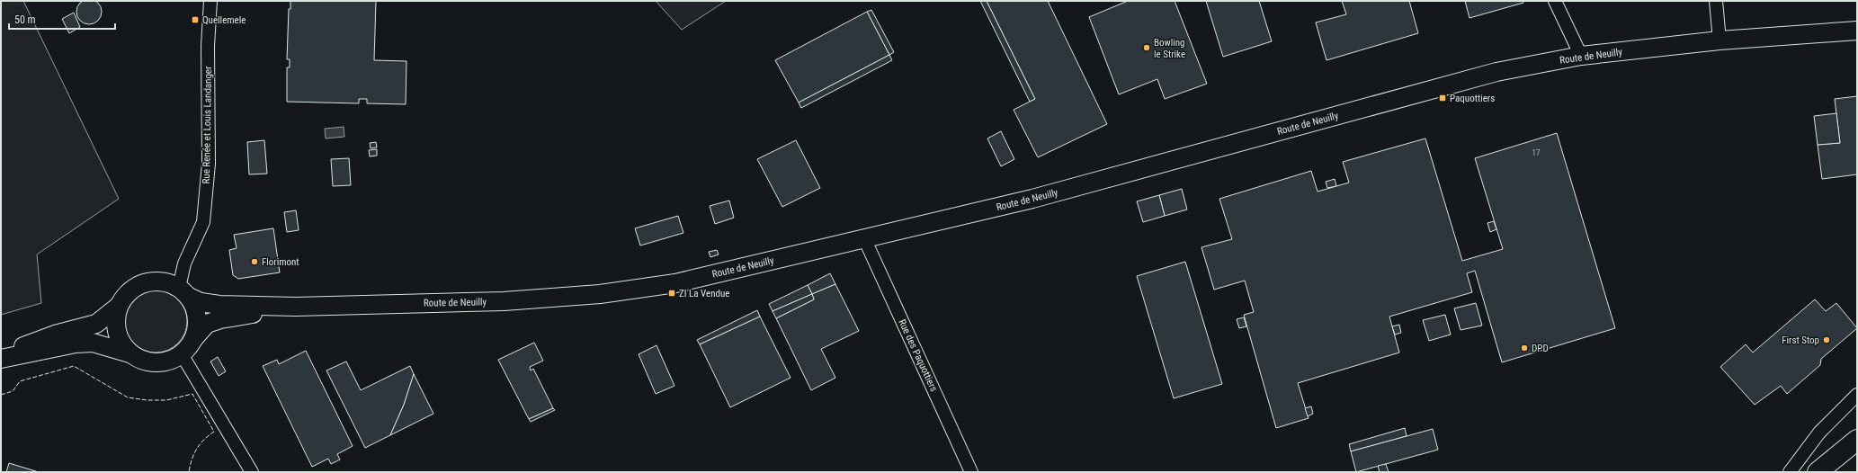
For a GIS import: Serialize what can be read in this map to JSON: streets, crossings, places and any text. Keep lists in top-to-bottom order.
{
  "streets": {
    "main road": ["Route de Neuilly"],
    "street": ["Rue Renée et Louis Landanger", "Rue des Paquottiers"]
  },
  "crossings": [
    ["Route de Neuilly", "Rue Renée et Louis Landanger"],
    ["Route de Neuilly", "Rue des Paquottiers"]
  ],
  "places": {
    "transit": ["Quellemele", "Paquottiers", "ZI La Vendue"],
    "other": [
      "Bowling le Strike",
      "Florimont",
      "First Stop",
      "DPD"
    ]
  },
  "house_numbers": ["17"],
  "scale_bar": "50 m"
}
